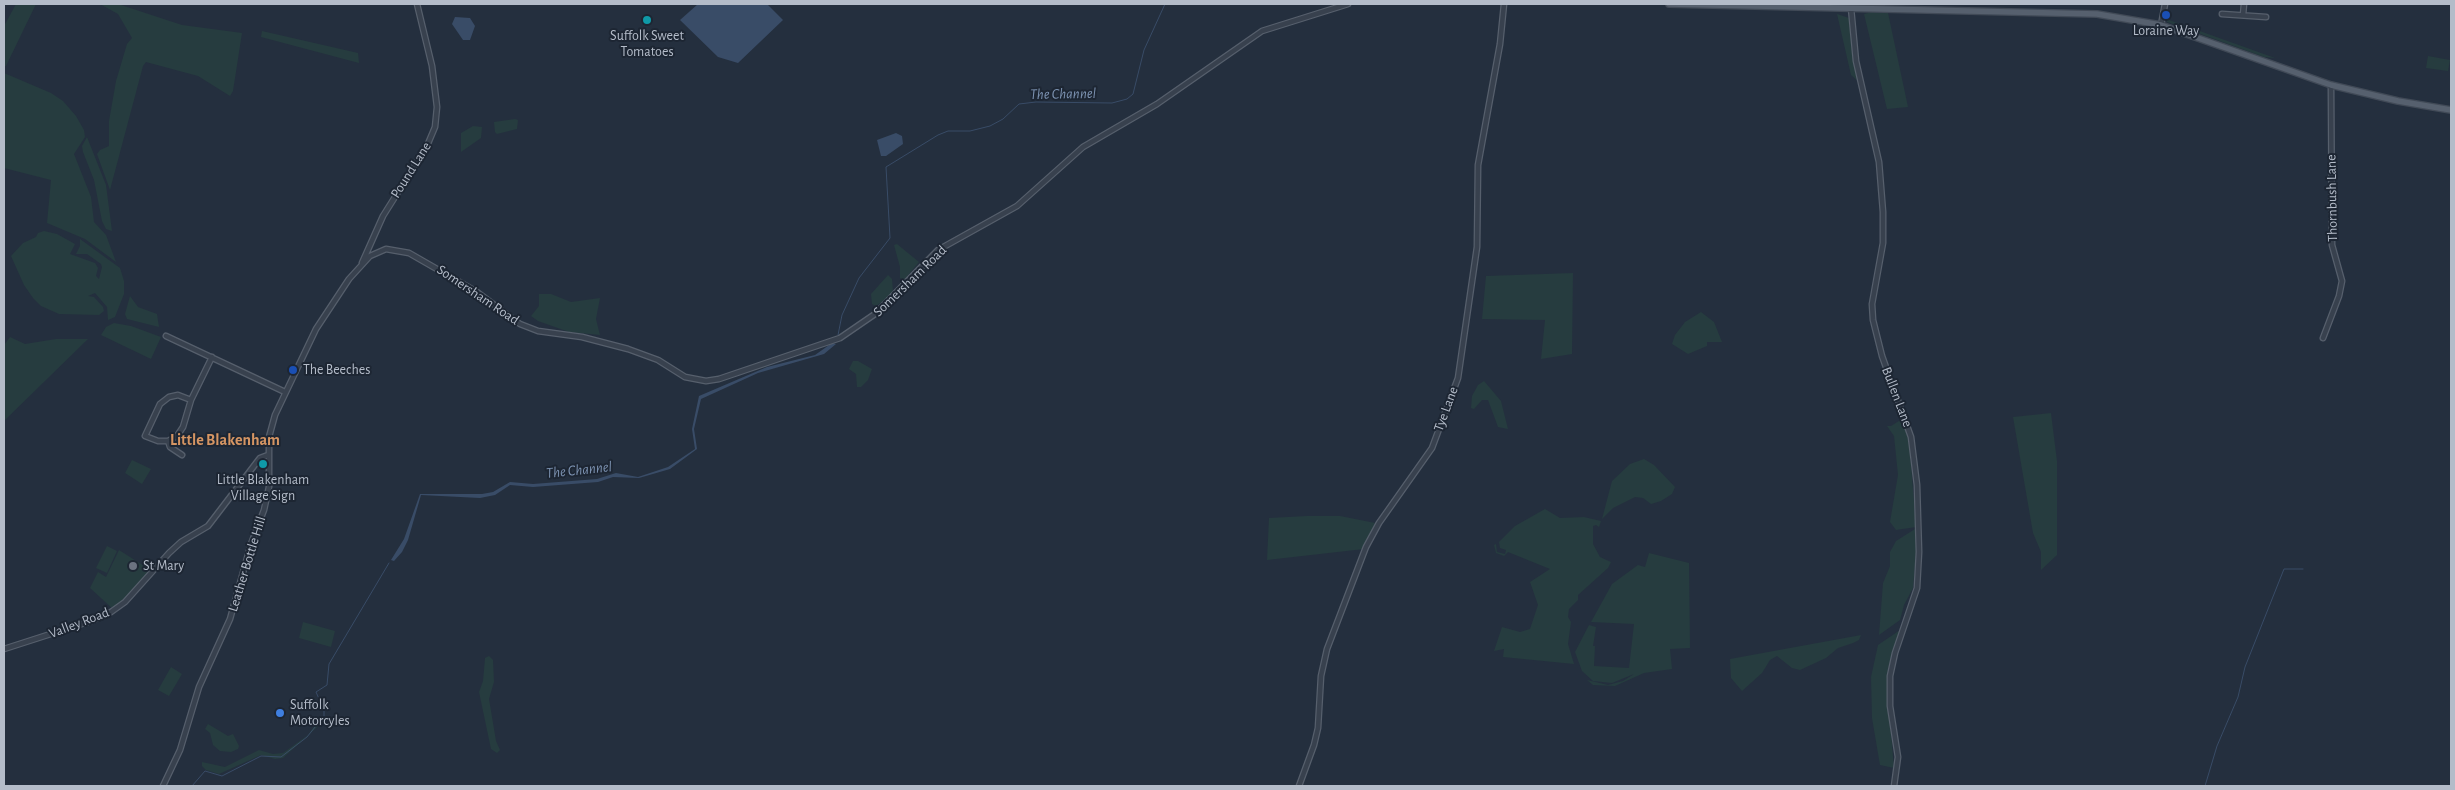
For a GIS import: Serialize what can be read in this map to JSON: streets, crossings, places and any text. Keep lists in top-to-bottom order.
{
  "streets": {
    "street": [
      "Pound Lane",
      "Thornbush Lane",
      "Somersham Road",
      "Bullen Lane",
      "Tye Lane",
      "Leather Bottle Hill",
      "Valley Road"
    ]
  },
  "crossings": [
    ["Pound Lane", "Leather Bottle Hill"],
    ["Leather Bottle Hill", "Valley Road"]
  ],
  "districts": ["Little Blakenham"],
  "water": ["The Channel"],
  "places": [
    "Loraine Way",
    "Suffolk Sweet Tomatoes",
    "The Beeches",
    "Little Blakenham Village Sign",
    "St Mary",
    "Suffolk Motorcyles"
  ]
}
